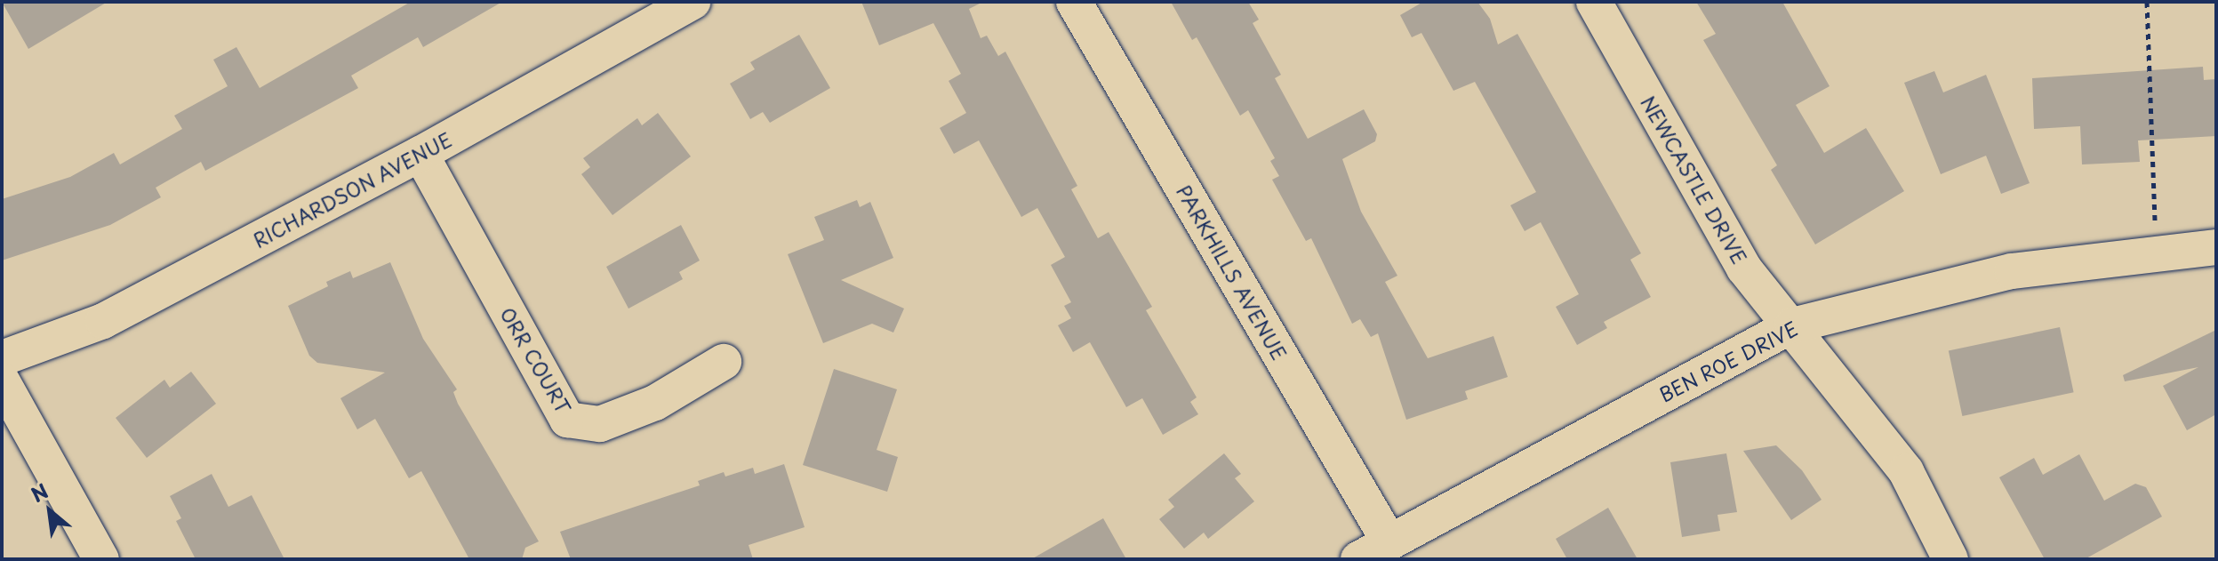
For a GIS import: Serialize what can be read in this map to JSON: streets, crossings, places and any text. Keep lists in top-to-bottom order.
{
  "streets": {
    "street": [
      "NEWCASTLE DRIVE",
      "RICHARDSON AVENUE",
      "PARKHILLS AVENUE",
      "ORR COURT",
      "BEN ROE DRIVE"
    ]
  },
  "crossings": [
    ["NEWCASTLE DRIVE", "BEN ROE DRIVE"],
    ["RICHARDSON AVENUE", "ORR COURT"],
    ["PARKHILLS AVENUE", "BEN ROE DRIVE"]
  ],
  "north": "top left"
}
